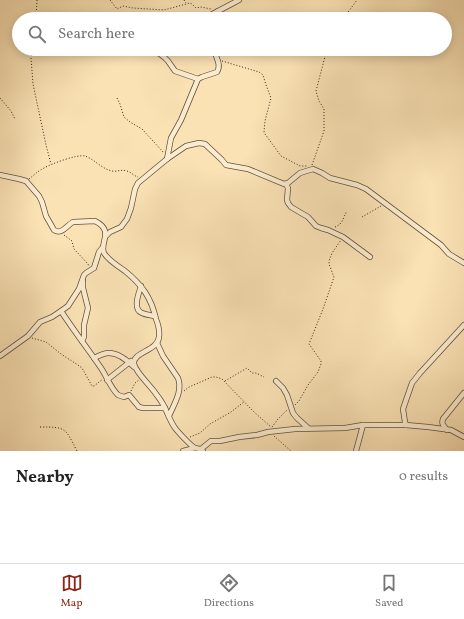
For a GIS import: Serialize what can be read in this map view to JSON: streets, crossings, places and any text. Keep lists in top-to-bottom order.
{
  "page": {
    "search": "Search here",
    "heading": ["Nearby", "0 results"],
    "nav": ["Map", "Directions", "Saved"]
  }
}
